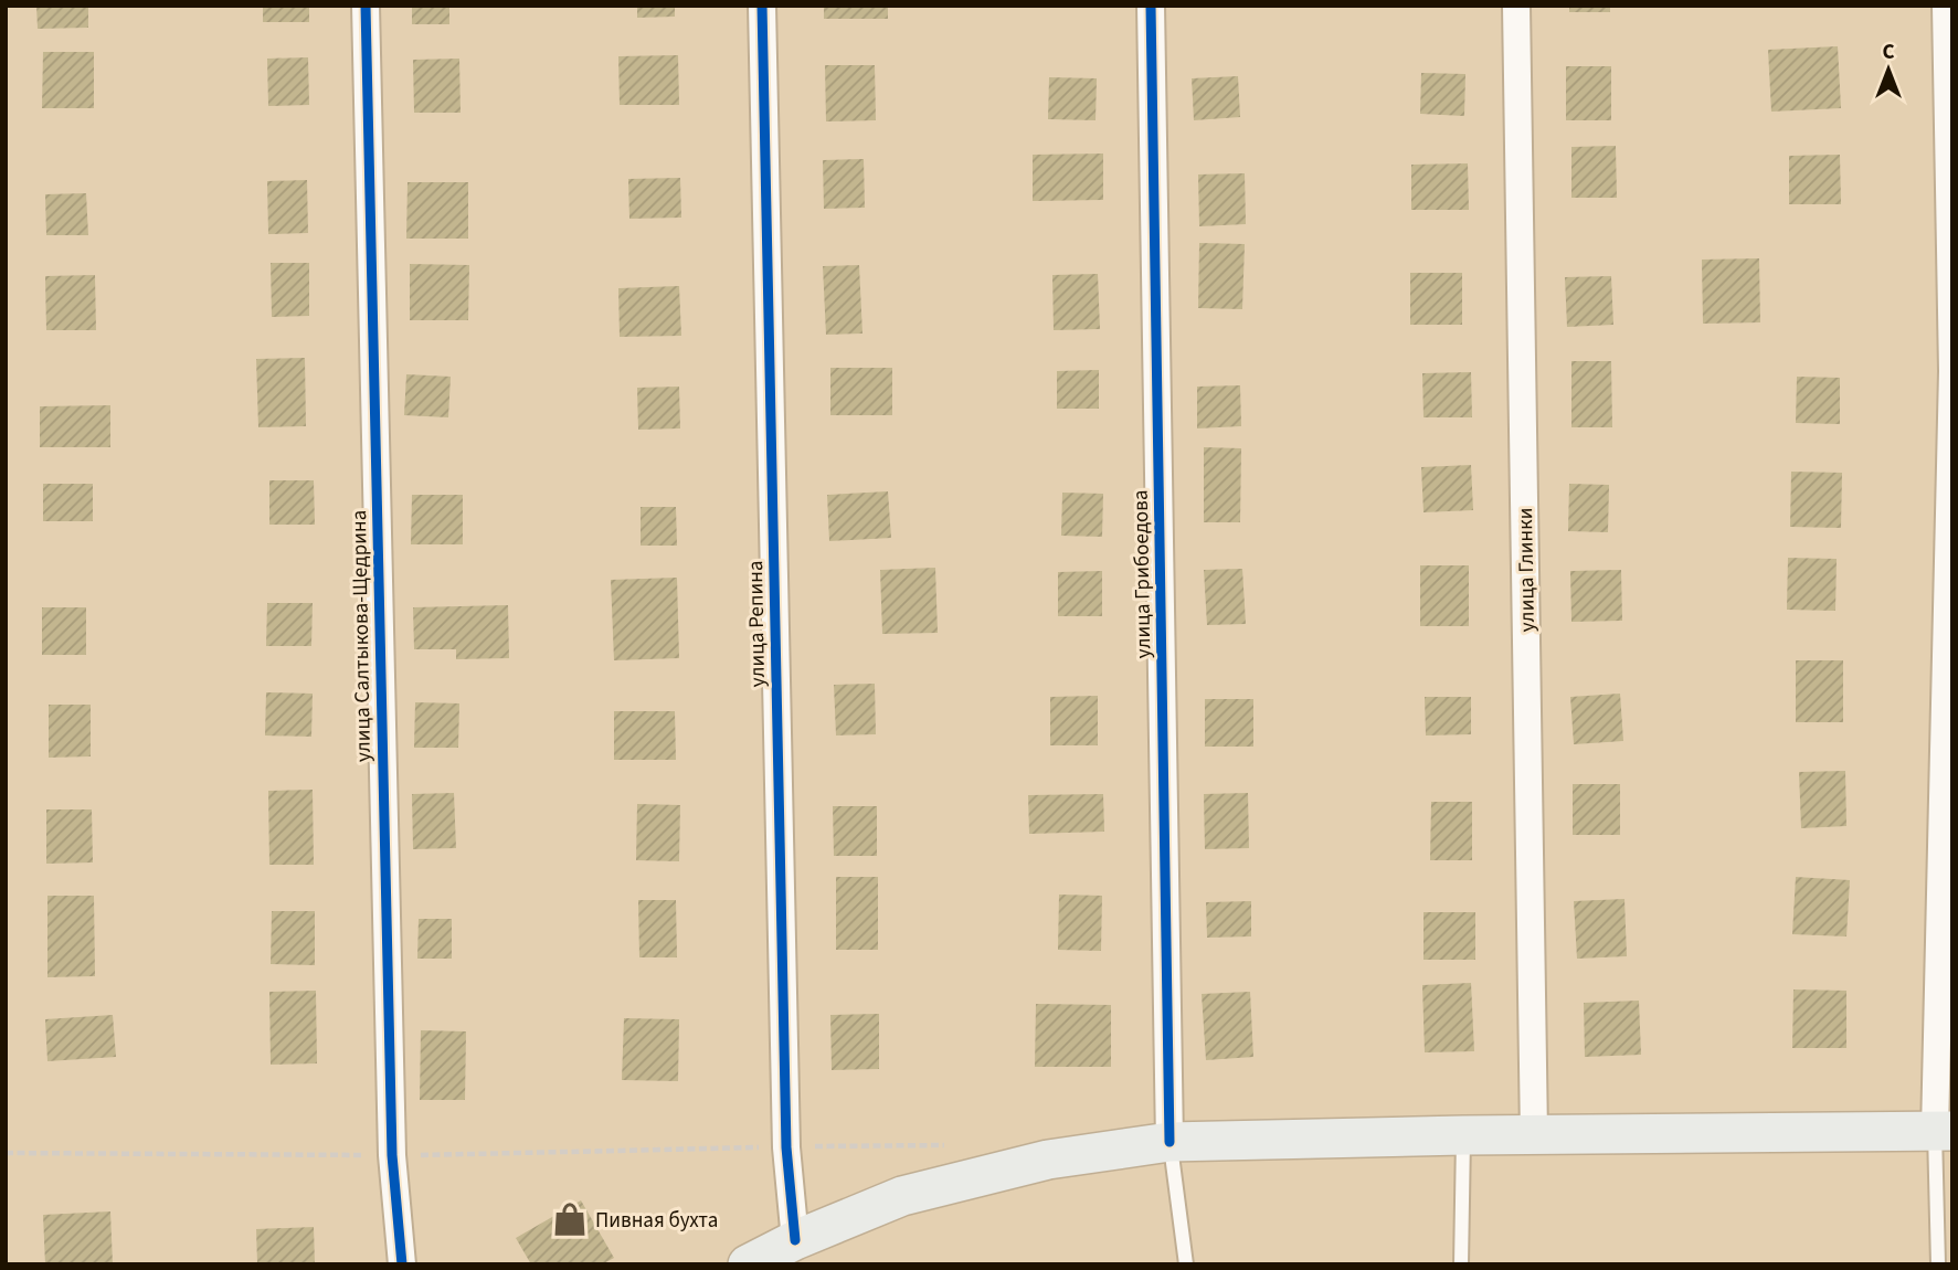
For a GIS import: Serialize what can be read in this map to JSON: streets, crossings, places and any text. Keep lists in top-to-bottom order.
{
  "streets": {
    "street": [
      "улица Глинки",
      "улица Грибоедова",
      "улица Репина",
      "улица Салтыкова-Щедрина"
    ]
  },
  "places": {
    "shop": ["Пивная бухта"]
  },
  "north": "top"
}
